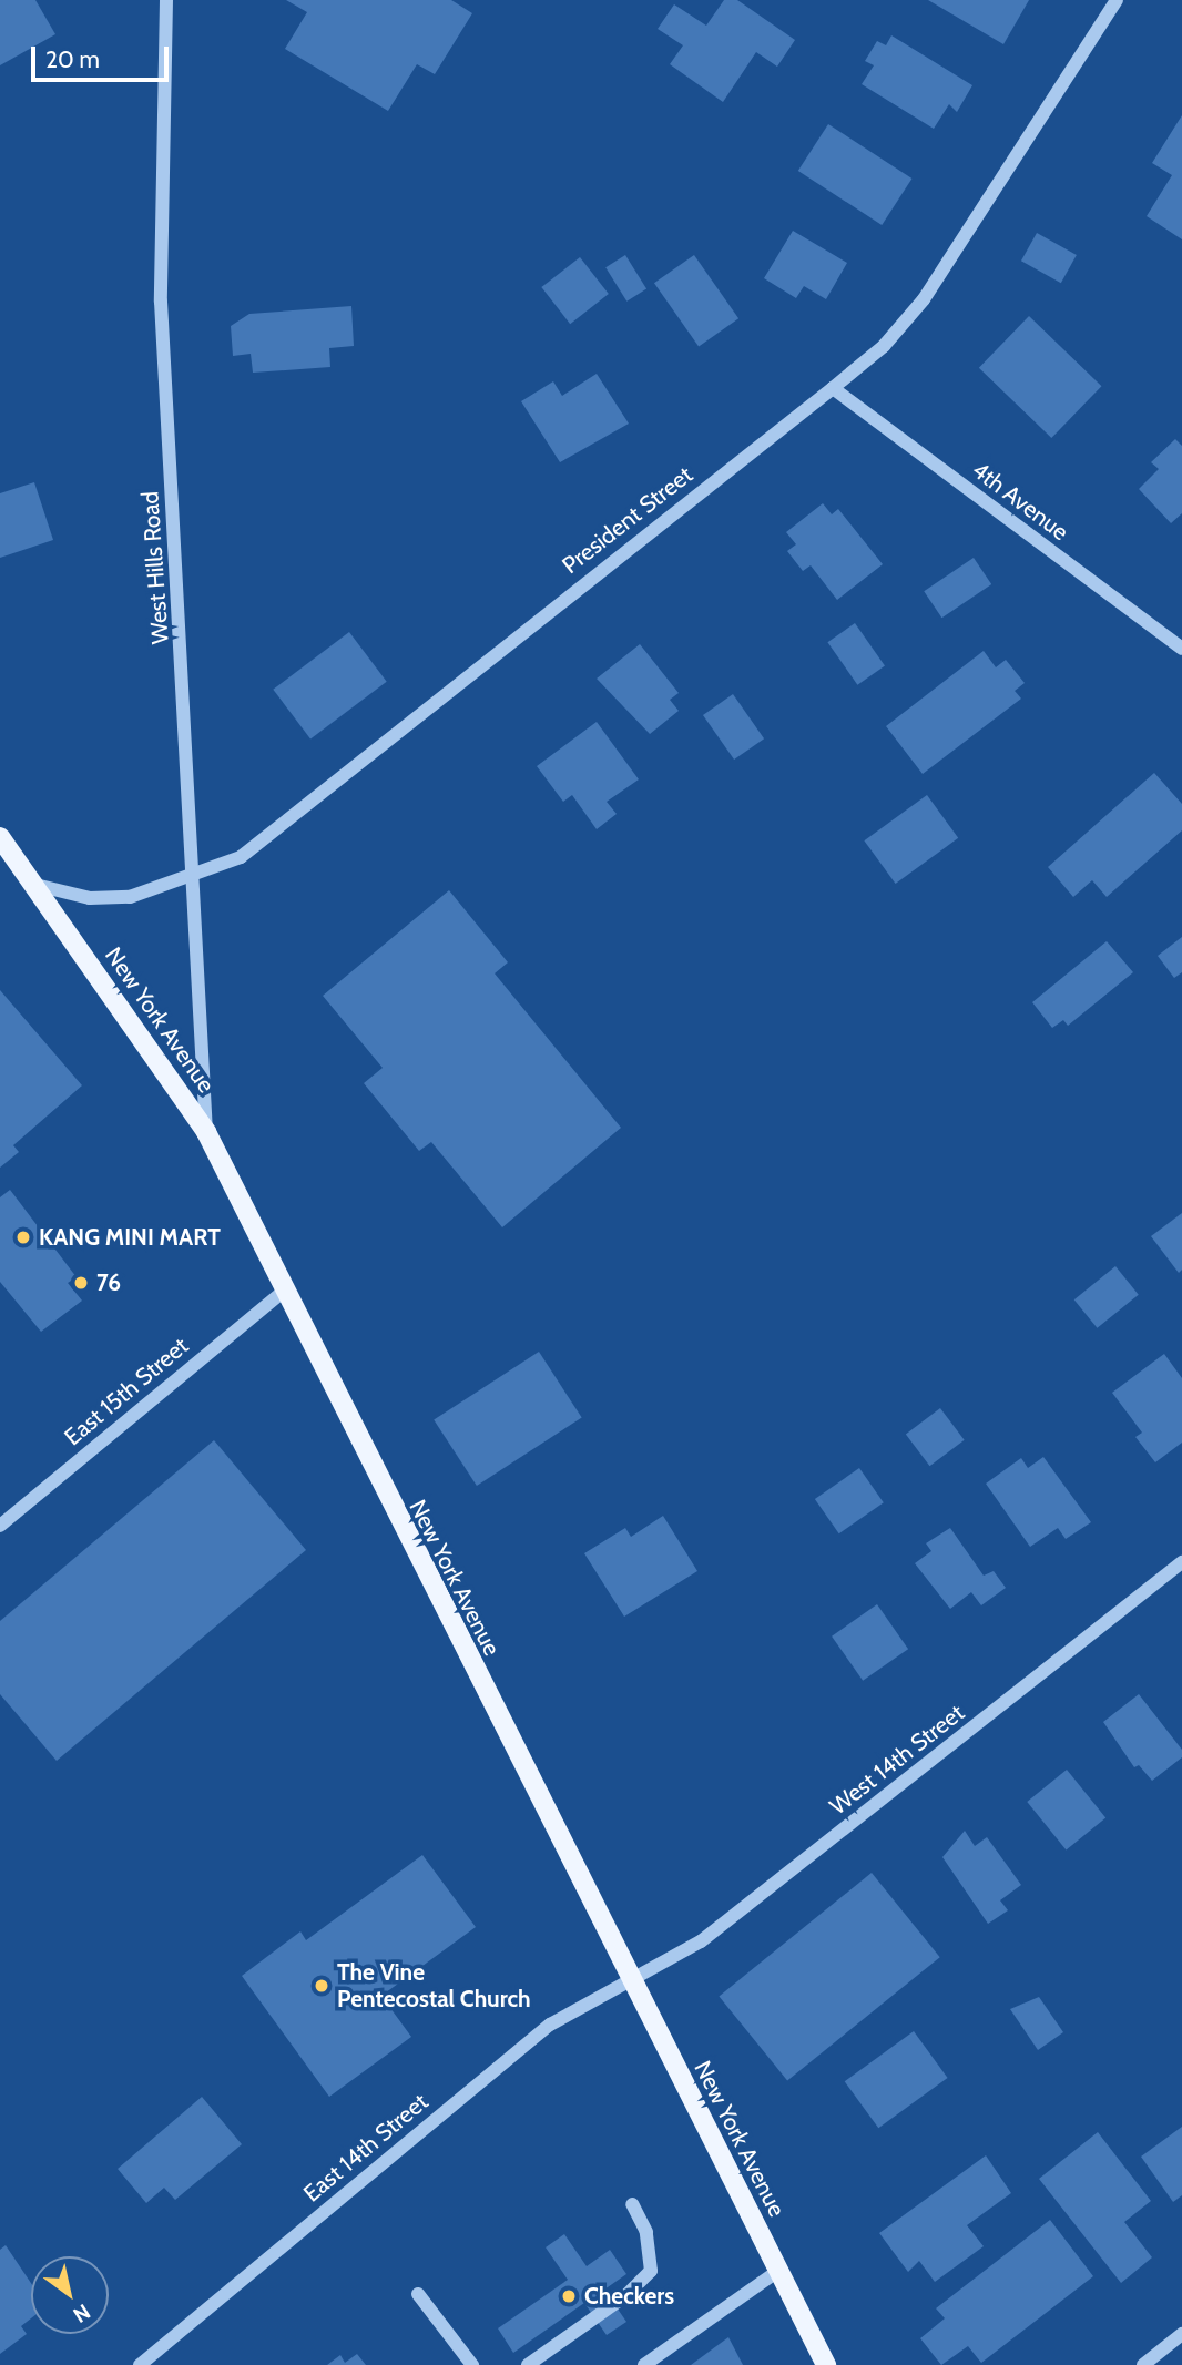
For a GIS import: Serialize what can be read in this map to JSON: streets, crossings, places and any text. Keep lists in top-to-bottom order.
{
  "streets": {
    "main road": ["New York Avenue"],
    "street": [
      "4th Avenue",
      "President Street",
      "West Hills Road",
      "East 15th Street",
      "West 14th Street",
      "East 14th Street"
    ]
  },
  "crossings": [
    ["4th Avenue", "President Street"],
    ["President Street", "West Hills Road"],
    ["President Street", "New York Avenue"],
    ["West Hills Road", "New York Avenue"],
    ["New York Avenue", "East 15th Street"],
    ["New York Avenue", "West 14th Street"],
    ["New York Avenue", "East 14th Street"],
    ["West 14th Street", "East 14th Street"]
  ],
  "places": [
    "KANG MINI MART",
    "76",
    "The Vine Pentecostal Church",
    "Checkers"
  ],
  "scale_bar": "20 m",
  "north": "bottom right"
}
